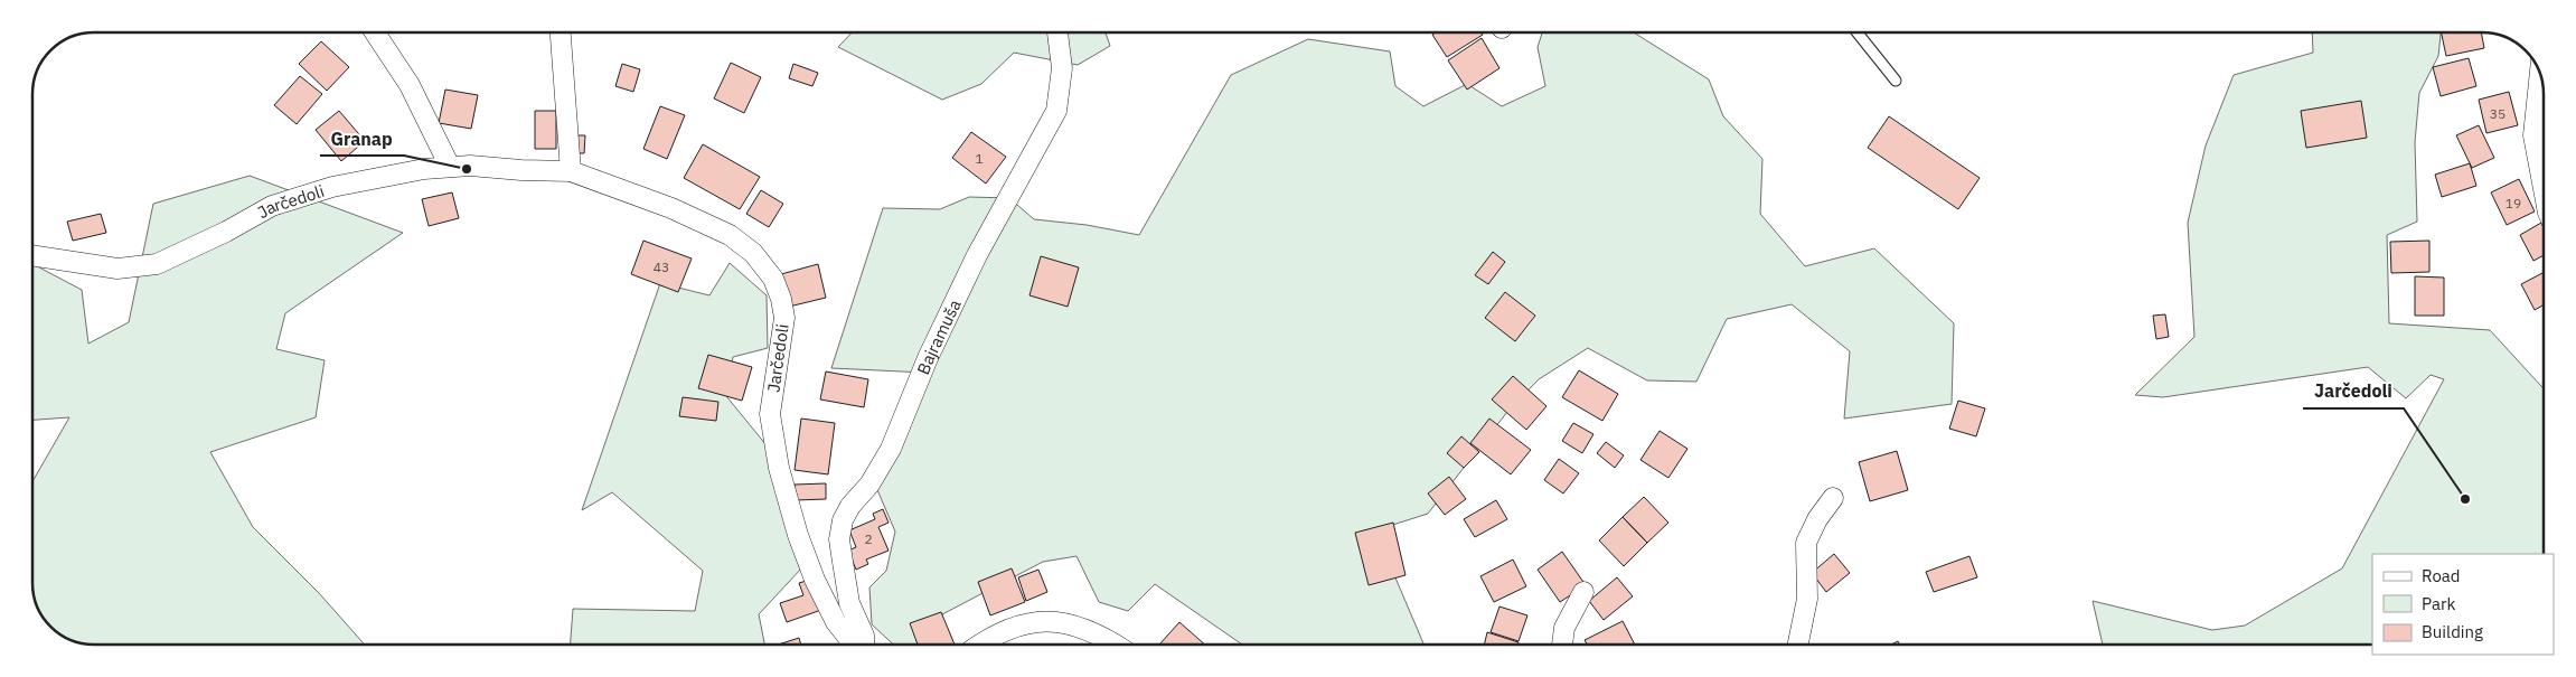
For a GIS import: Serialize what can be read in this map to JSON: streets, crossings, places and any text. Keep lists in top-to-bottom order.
{
  "streets": {
    "street": ["Jarčedoli", "Bajramuša"]
  },
  "places": ["Granap", "Jarčedoli"],
  "house_numbers": [
    "35",
    "1",
    "19",
    "43",
    "2"
  ],
  "legend": ["Road", "Park", "Building"]
}
